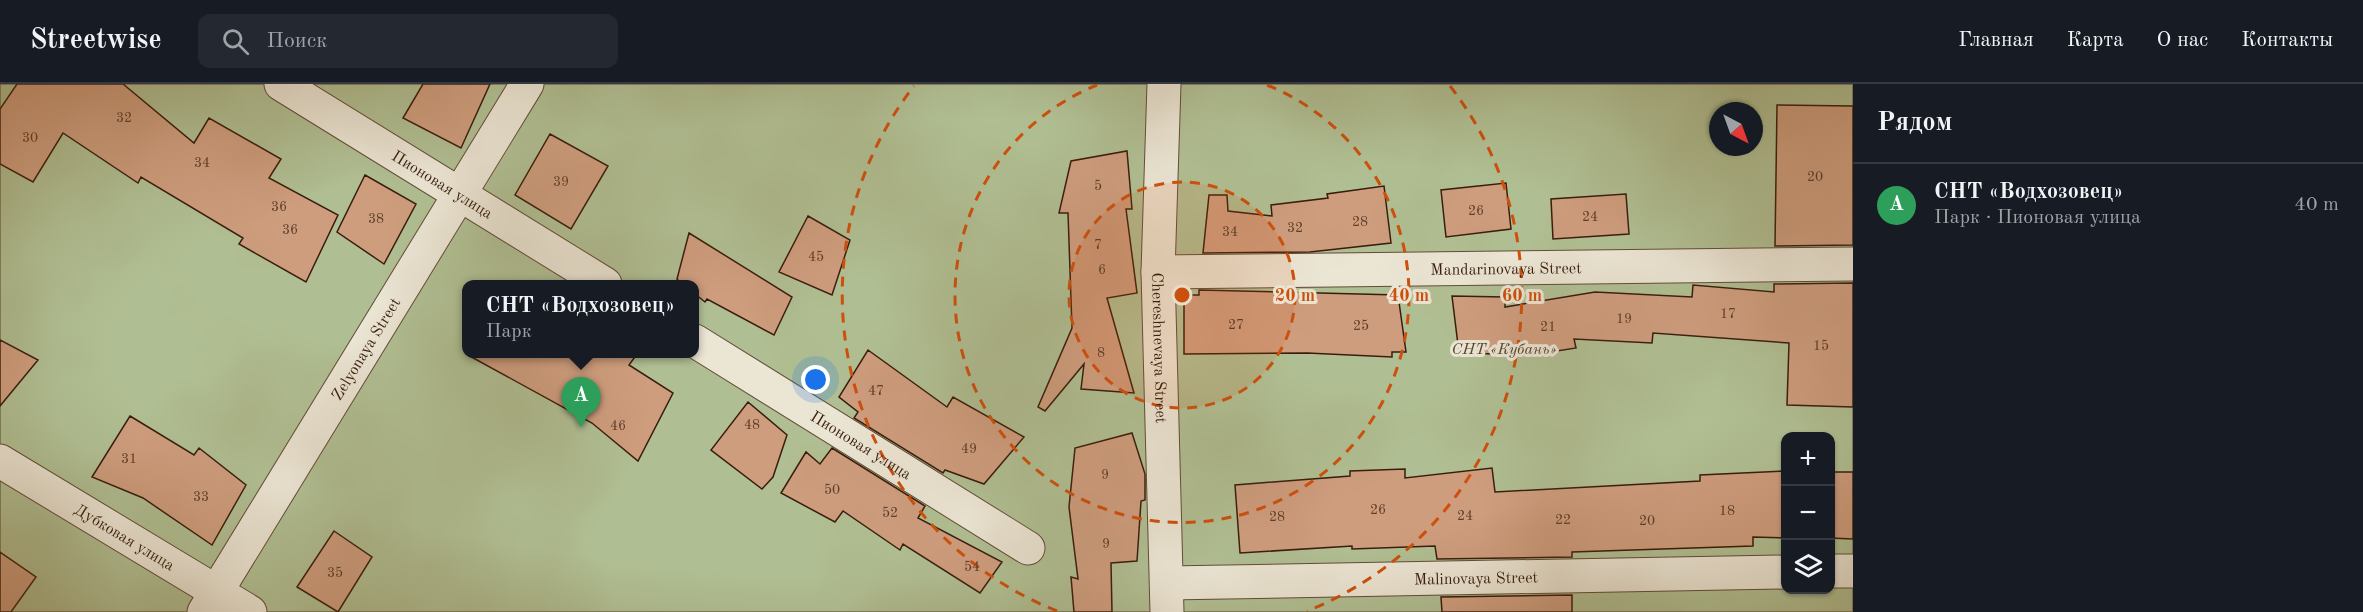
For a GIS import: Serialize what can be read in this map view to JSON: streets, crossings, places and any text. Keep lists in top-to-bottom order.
{
  "streets": {
    "street": [
      "Пионовая улица",
      "Mandarinovaya Street",
      "Chereshnevaya Street",
      "Zelyonaya Street",
      "Дубковая улица",
      "Malinovaya Street"
    ]
  },
  "crossings": [
    ["Пионовая улица", "Zelyonaya Street"],
    ["Mandarinovaya Street", "Chereshnevaya Street"],
    ["Chereshnevaya Street", "Malinovaya Street"],
    ["Zelyonaya Street", "Дубковая улица"]
  ],
  "parks": ["СНТ «Кубань»"],
  "house_numbers": [
    "32",
    "30",
    "34",
    "20",
    "39",
    "5",
    "36",
    "26",
    "24",
    "38",
    "28",
    "32",
    "36",
    "34",
    "7",
    "45",
    "6",
    "17",
    "19",
    "27",
    "25",
    "21",
    "15",
    "8",
    "47",
    "48",
    "46",
    "49",
    "31",
    "9",
    "50",
    "33",
    "26",
    "18",
    "52",
    "24",
    "28",
    "22",
    "20",
    "9",
    "54",
    "35"
  ],
  "north": "bottom right",
  "page": {
    "header": "Streetwise",
    "search": "Поиск",
    "nav": [
      "Главная",
      "Карта",
      "О нас",
      "Контакты"
    ],
    "heading": "Рядом",
    "list": [
      {
        "mark": "A",
        "name": "СНТ «Водхозовец»",
        "note": "Парк · Пионовая улица",
        "value": "40 m"
      }
    ],
    "popup": ["СНТ «Водхозовец»", "Парк"],
    "pins": "A",
    "map_buttons": ["+", "−"]
  },
  "rings": ["20 m", "40 m", "60 m"]
}
